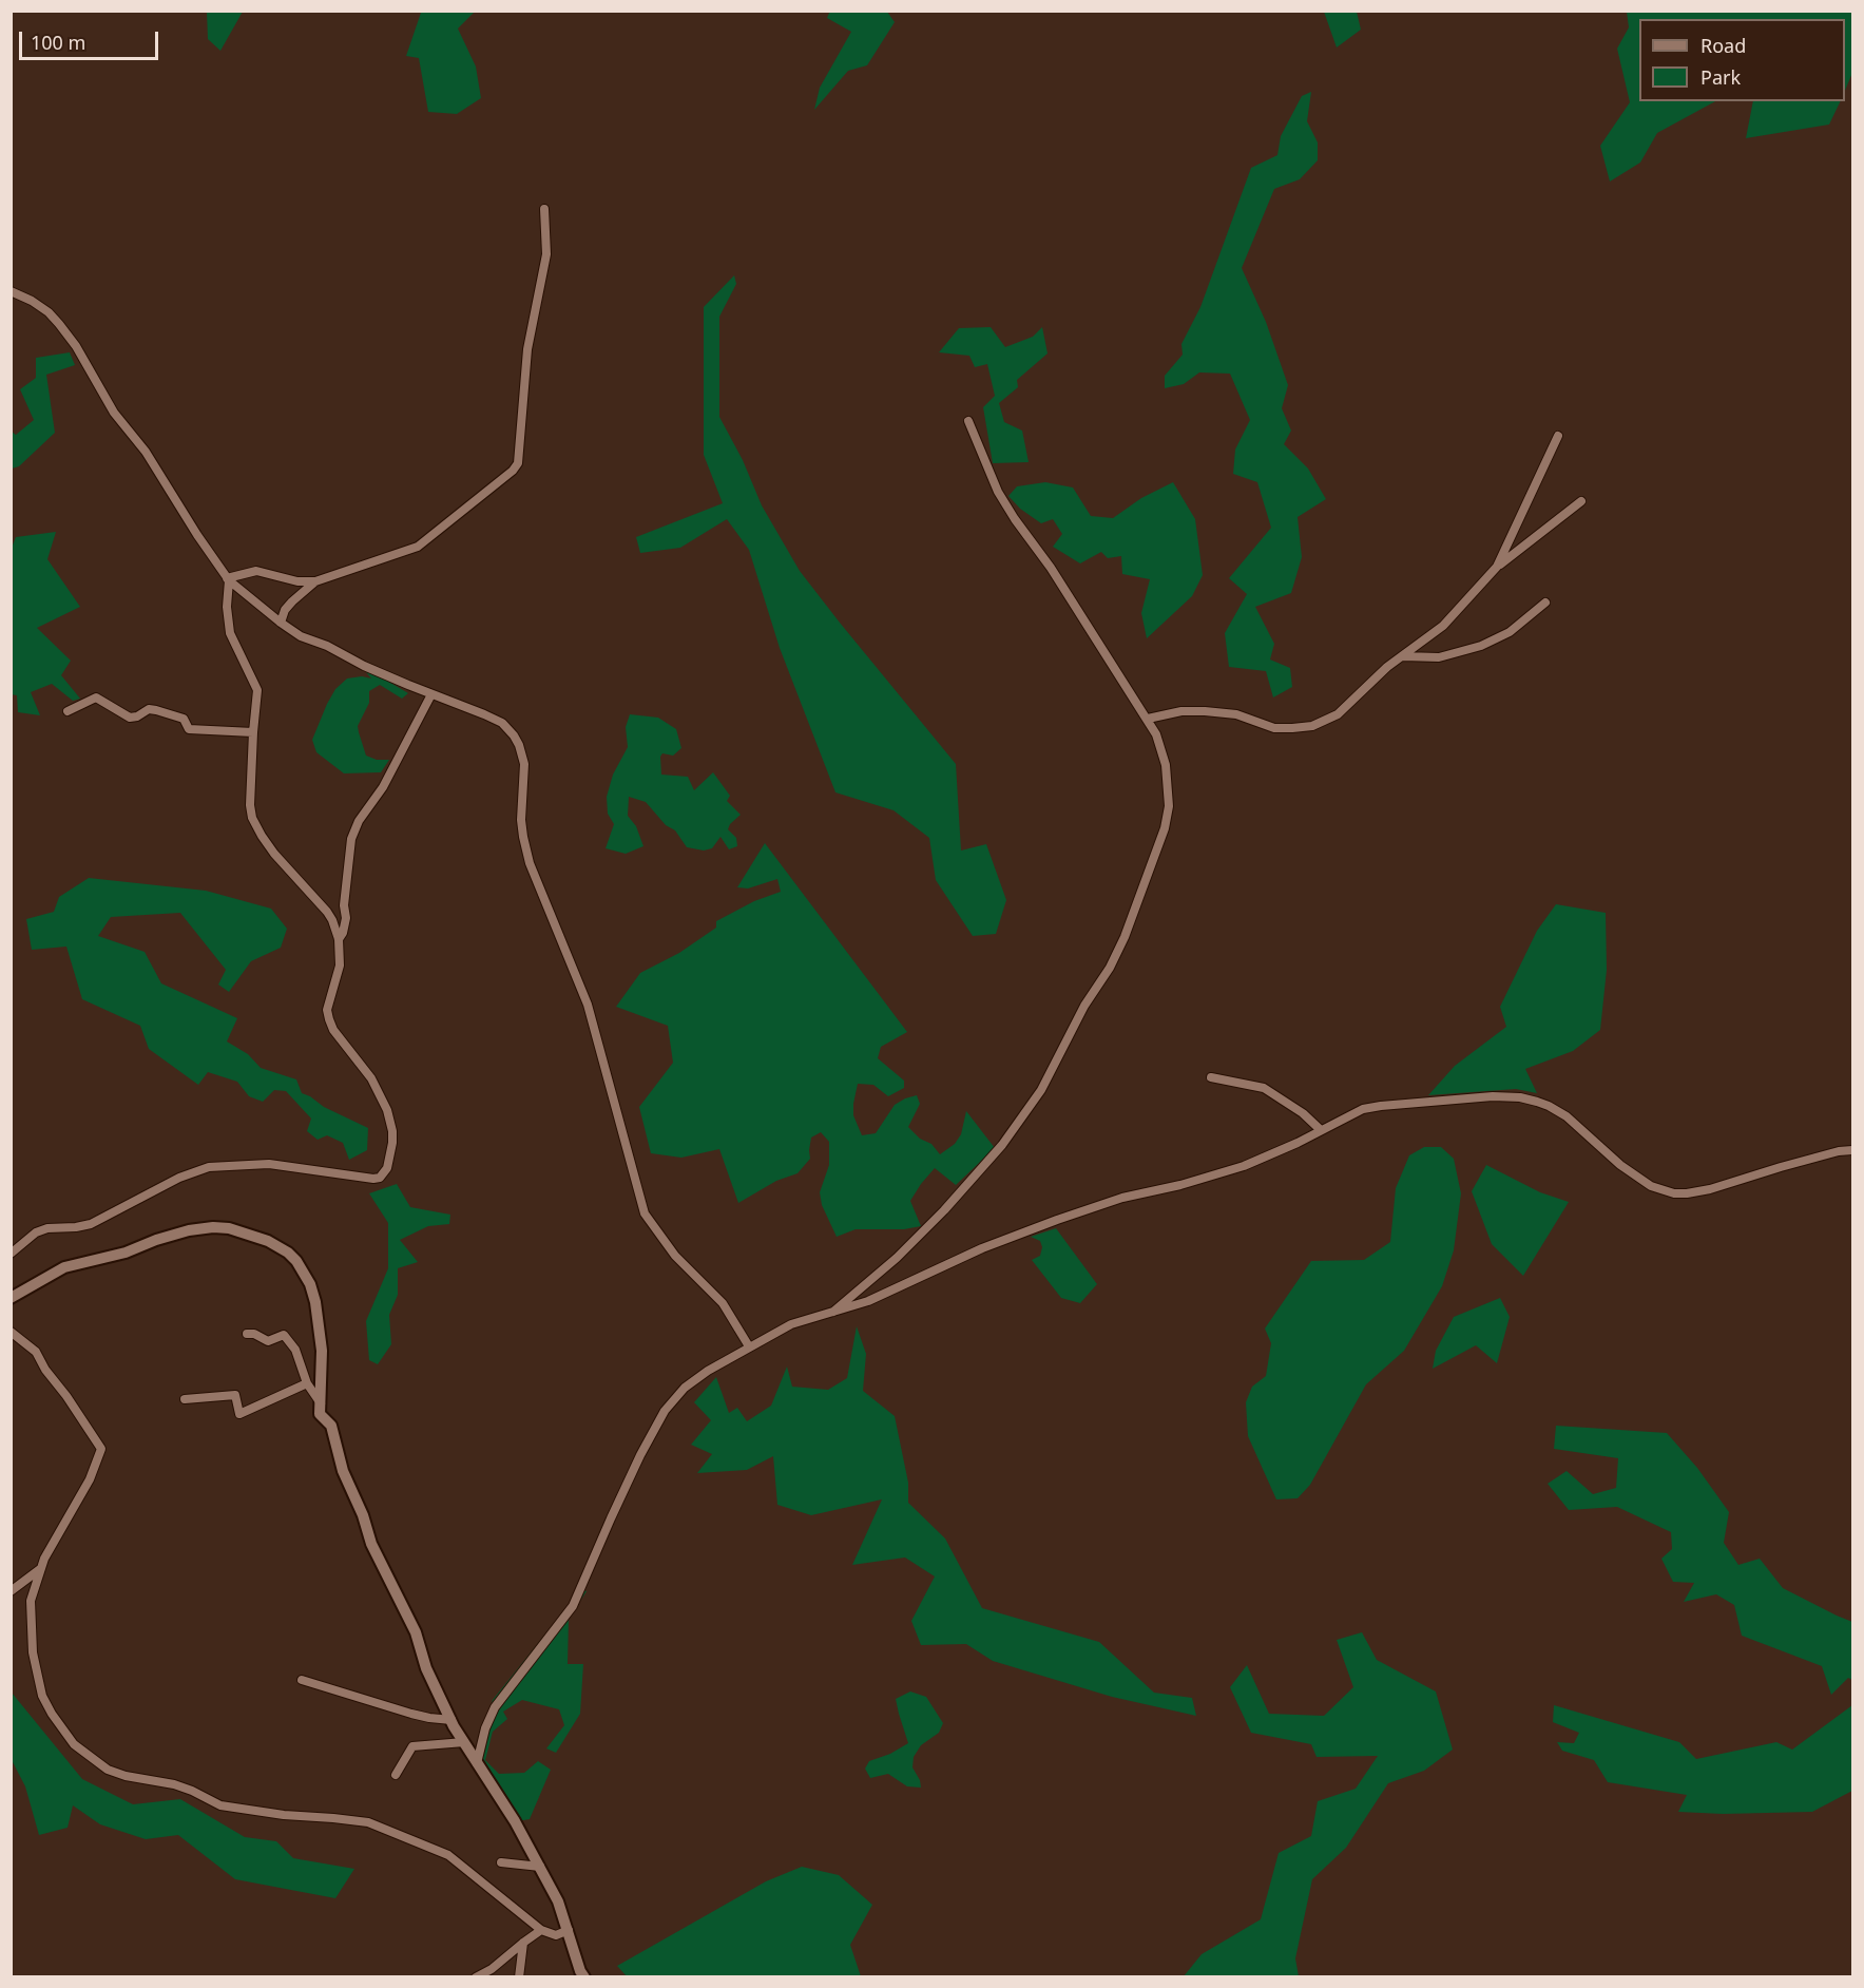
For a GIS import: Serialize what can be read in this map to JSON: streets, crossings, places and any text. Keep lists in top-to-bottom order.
{
  "legend": ["Road", "Park"],
  "scale_bar": "100 m"
}
